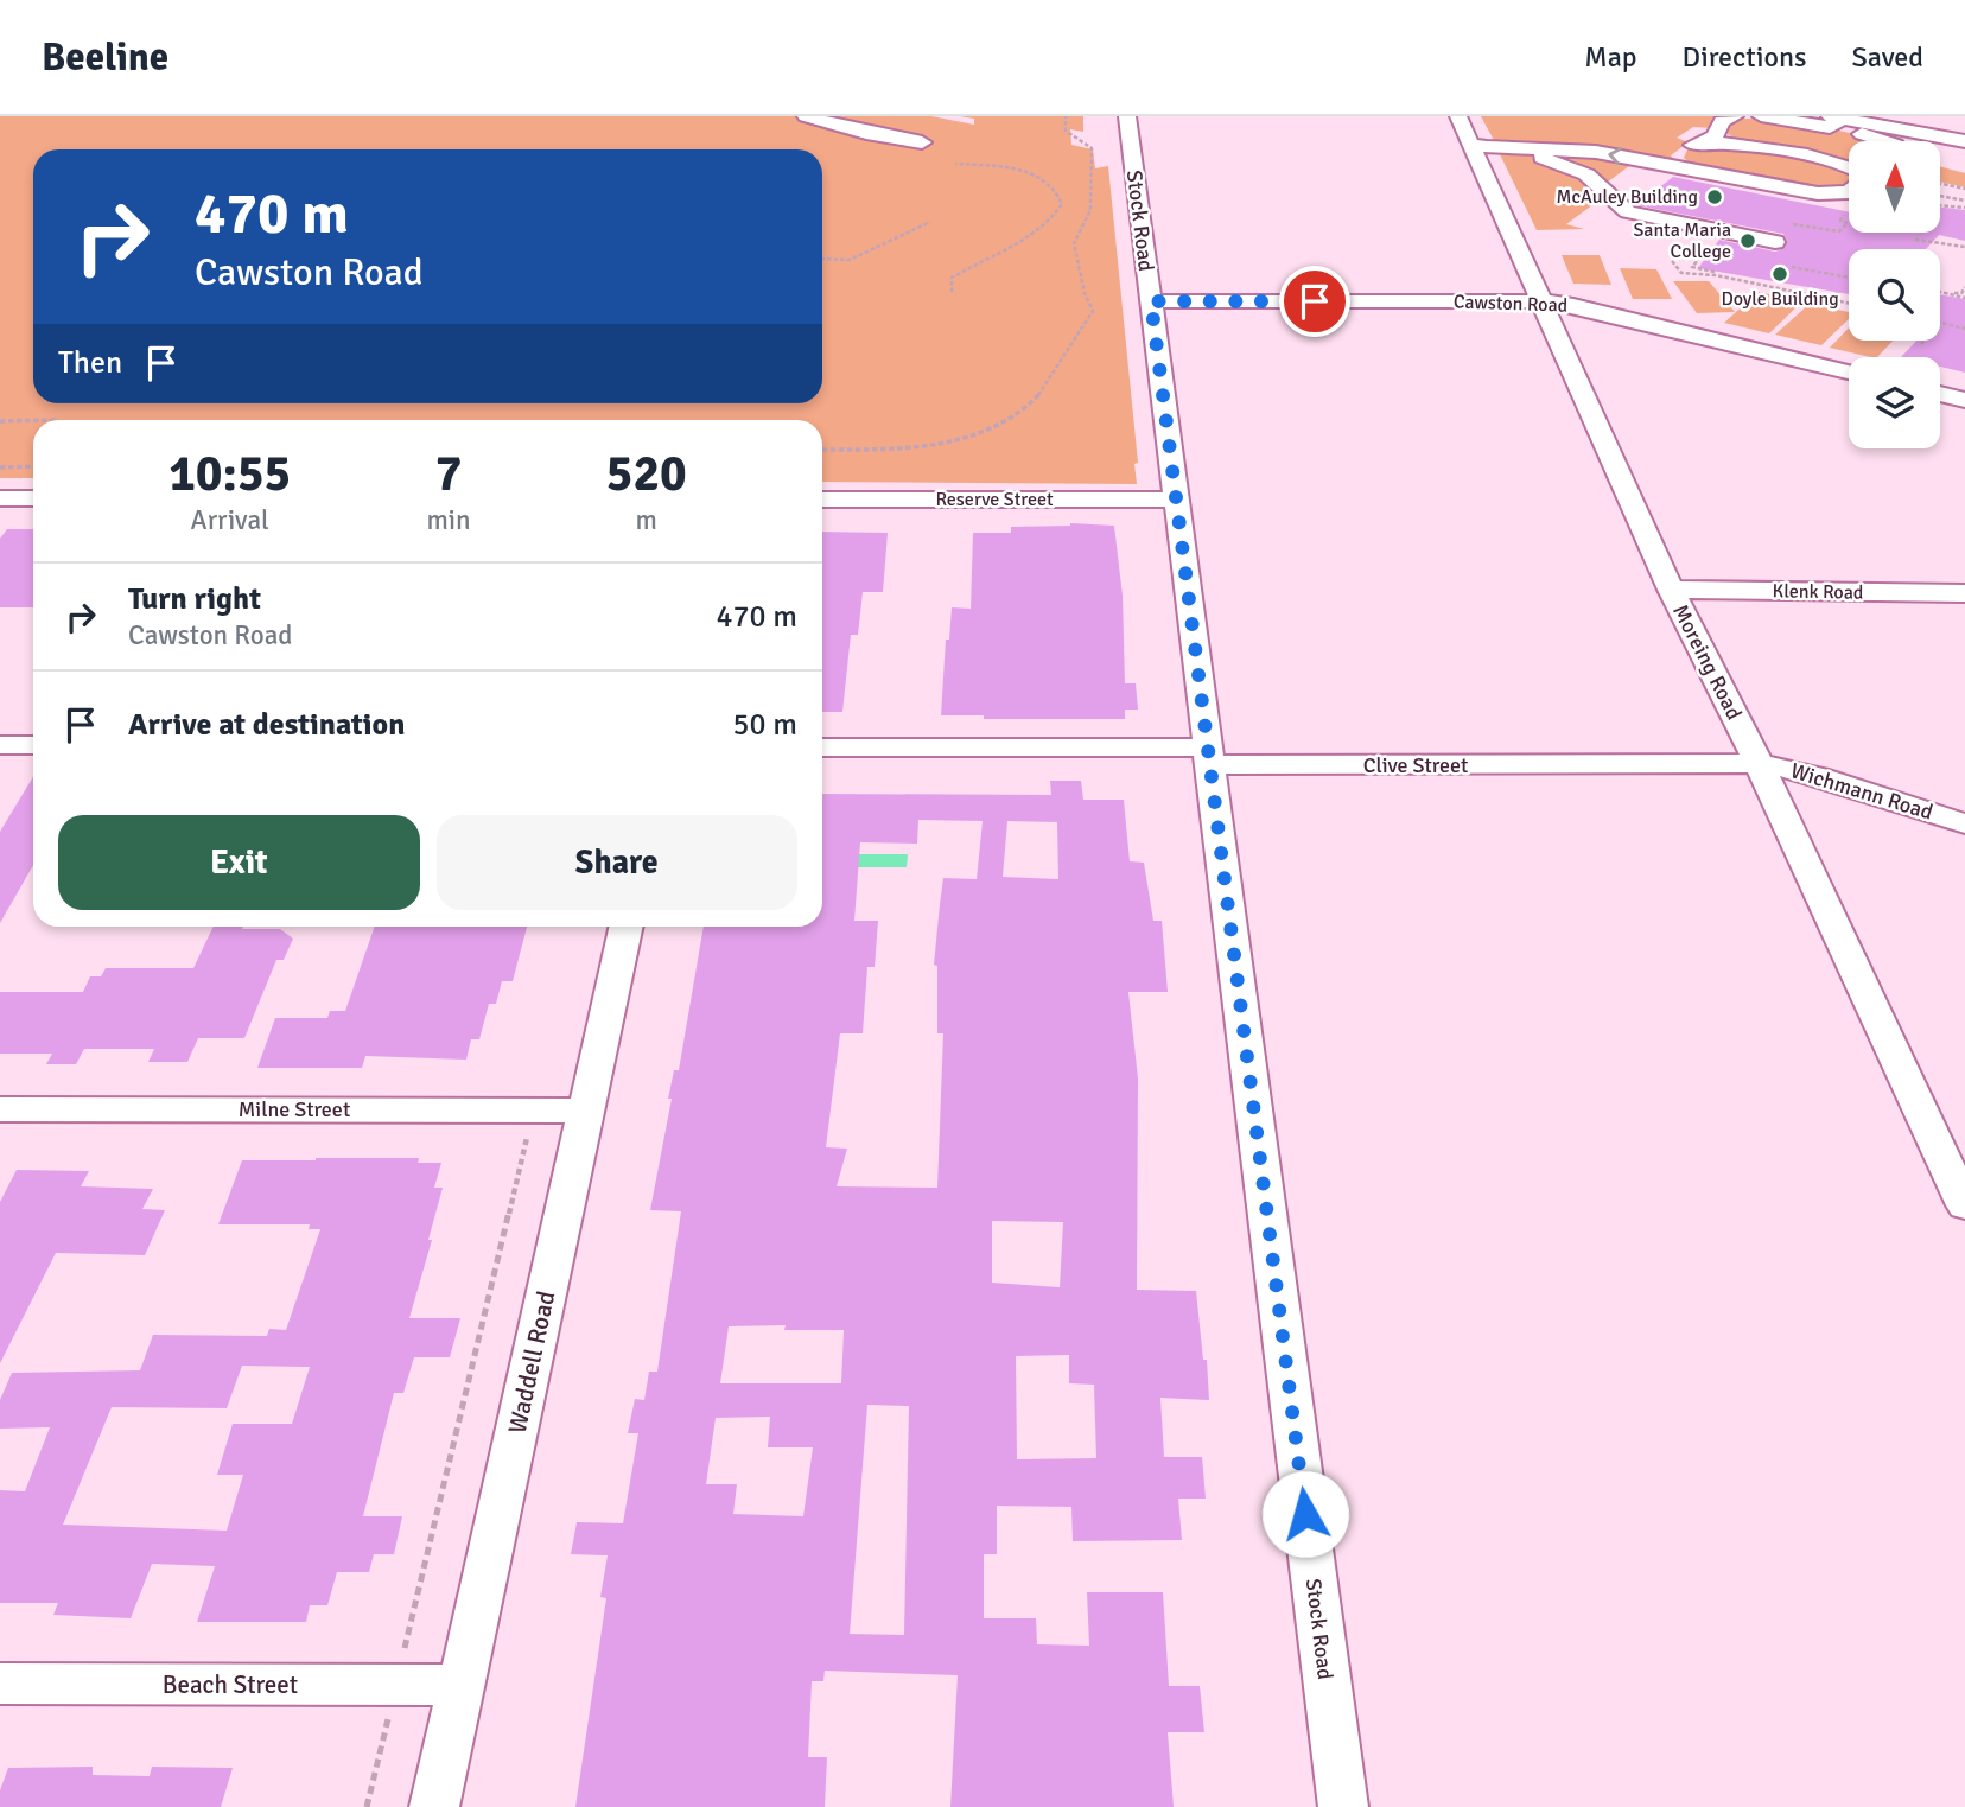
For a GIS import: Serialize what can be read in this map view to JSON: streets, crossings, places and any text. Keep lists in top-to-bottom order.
{
  "streets": {
    "street": [
      "Stock Road",
      "Cawston Road",
      "Reserve Street",
      "Klenk Road",
      "Moreing Road",
      "Clive Street",
      "Wichmann Road",
      "Milne Street",
      "Waddell Road",
      "Beach Street"
    ]
  },
  "crossings": [
    ["Stock Road", "Cawston Road"],
    ["Stock Road", "Reserve Street"],
    ["Stock Road", "Clive Street"],
    ["Cawston Road", "Moreing Road"],
    ["Klenk Road", "Moreing Road"],
    ["Moreing Road", "Clive Street"],
    ["Moreing Road", "Wichmann Road"],
    ["Clive Street", "Wichmann Road"],
    ["Milne Street", "Waddell Road"],
    ["Waddell Road", "Beach Street"]
  ],
  "places": ["McAuley Building", "Santa Maria College", "Doyle Building"],
  "north": "top",
  "page": {
    "header": "Beeline",
    "nav": ["Map", "Directions", "Saved"],
    "turn": ["470 m", "Cawston Road"],
    "then": "Then",
    "eta": [
      "10:55",
      "Arrival",
      "7",
      "min",
      "520",
      "m"
    ],
    "list": [
      {
        "name": "Turn right",
        "note": "Cawston Road",
        "value": "470 m"
      },
      {
        "name": "Arrive at destination",
        "value": "50 m"
      }
    ],
    "buttons": ["Exit", "Share"]
  }
}
